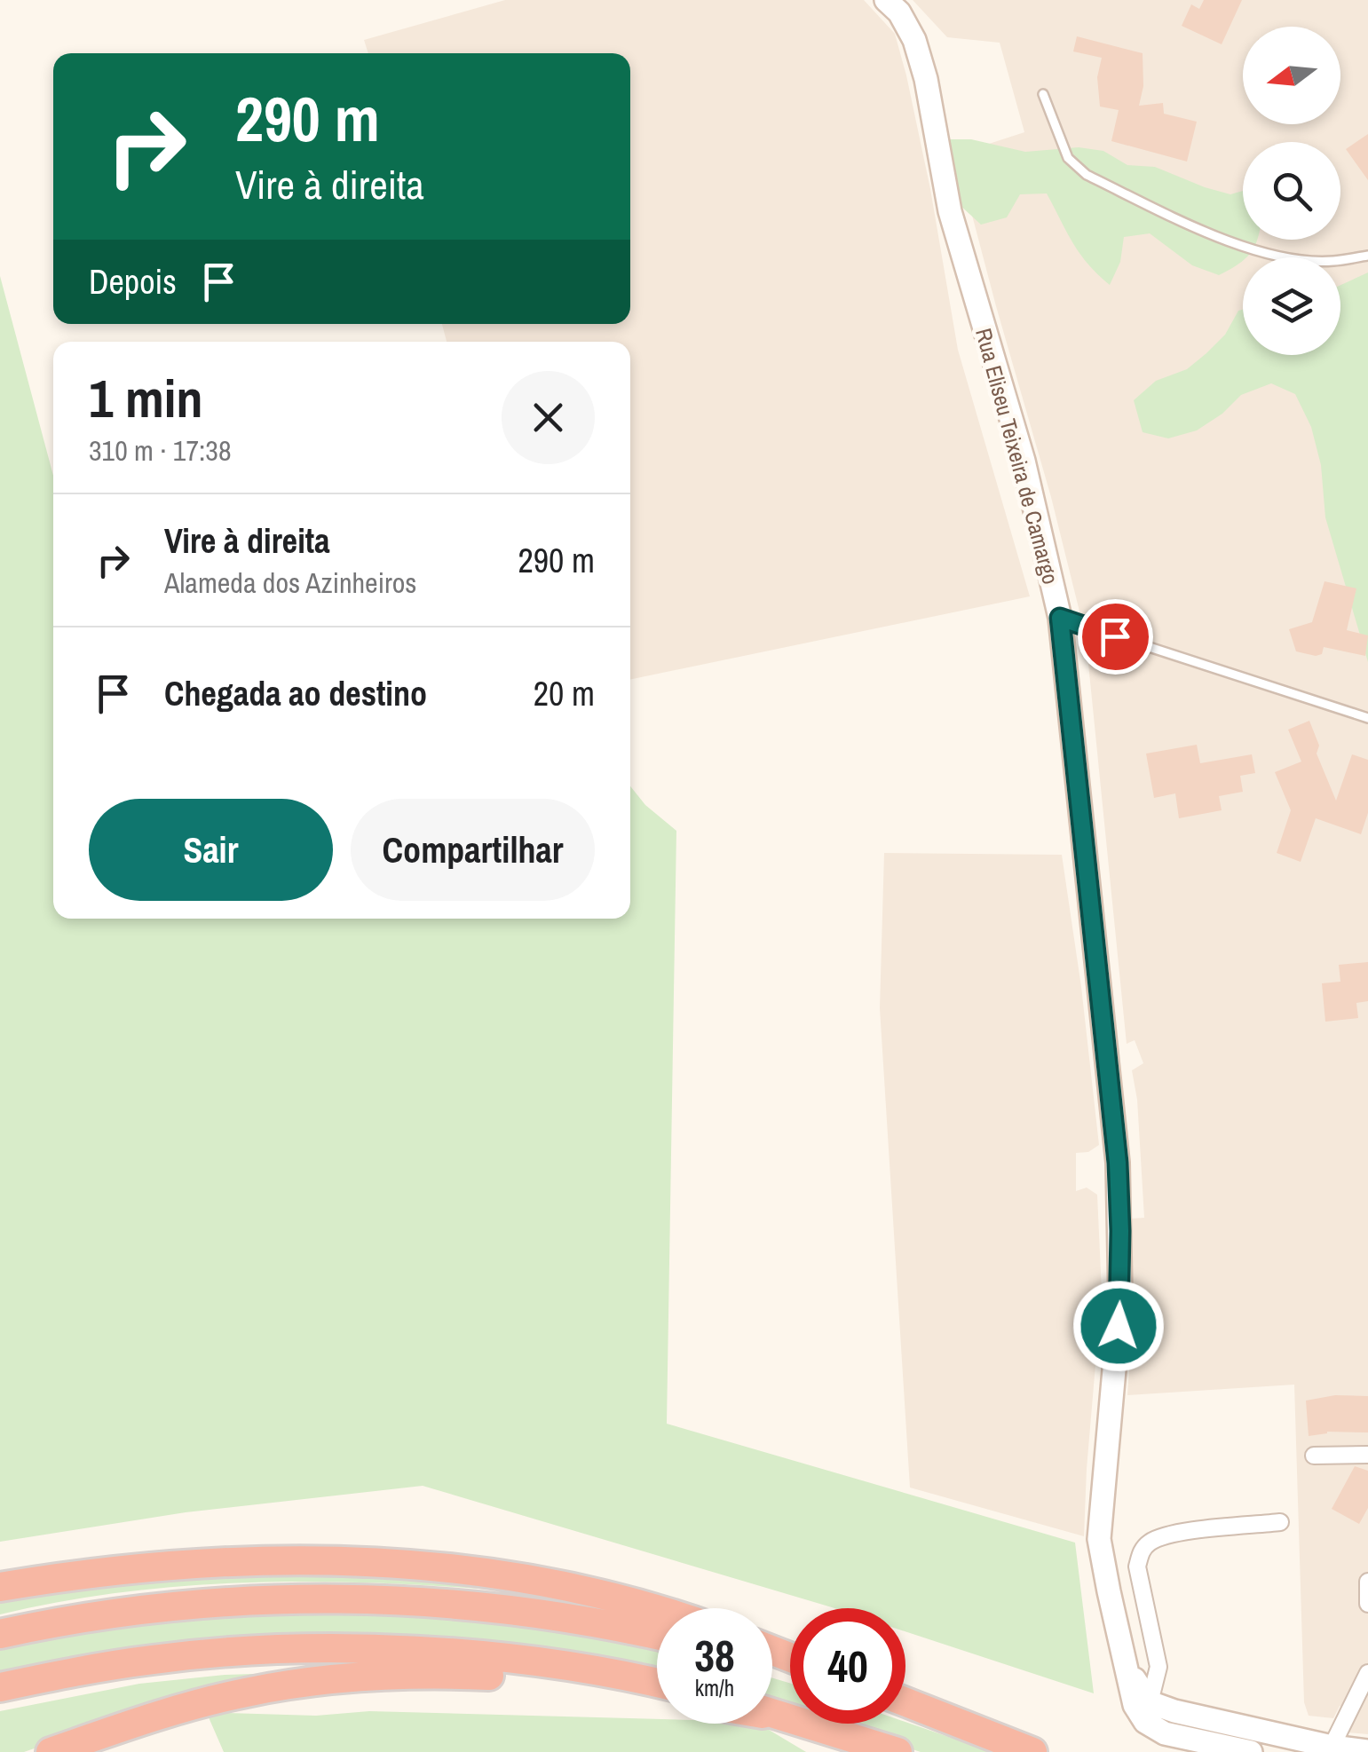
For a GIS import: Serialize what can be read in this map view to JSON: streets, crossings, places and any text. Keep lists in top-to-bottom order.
{
  "streets": {
    "street": ["Rua Eliseu Teixeira de Camargo"]
  },
  "north": "left",
  "page": {
    "turn": ["290 m", "Vire à direita"],
    "then": "Depois",
    "heading": ["1 min", "310 m · 17:38"],
    "list": [
      {
        "name": "Vire à direita",
        "note": "Alameda dos Azinheiros",
        "value": "290 m"
      },
      {
        "name": "Chegada ao destino",
        "value": "20 m"
      }
    ],
    "buttons": ["Sair", "Compartilhar"],
    "speed": "38 km/h",
    "limit": "40"
  }
}
